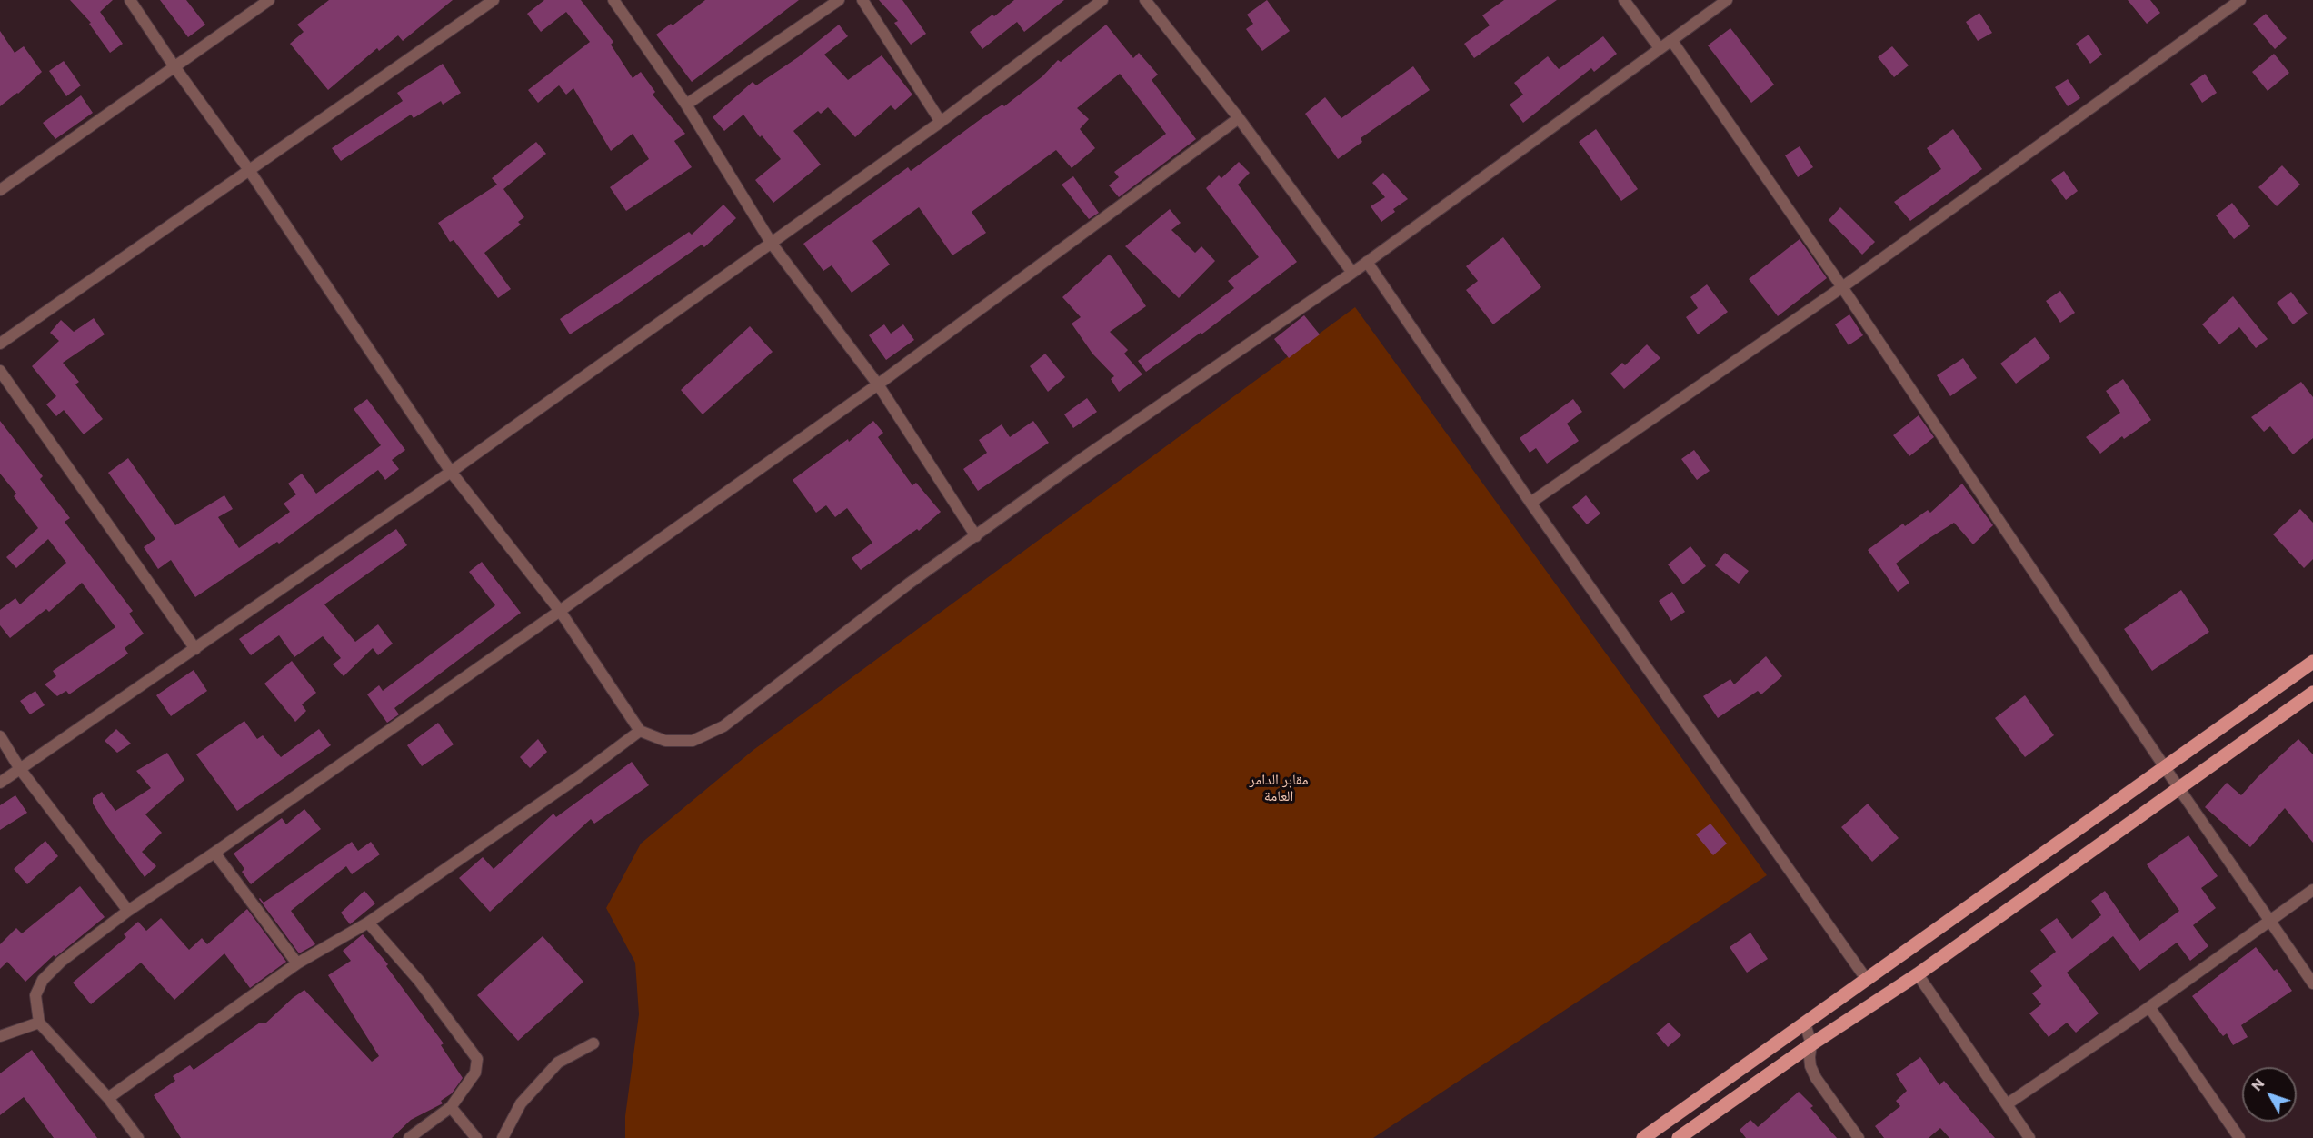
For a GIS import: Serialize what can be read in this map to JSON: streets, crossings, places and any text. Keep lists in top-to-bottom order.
{
  "parks": ["مقابر الدامر العامة"],
  "north": "top left"
}
